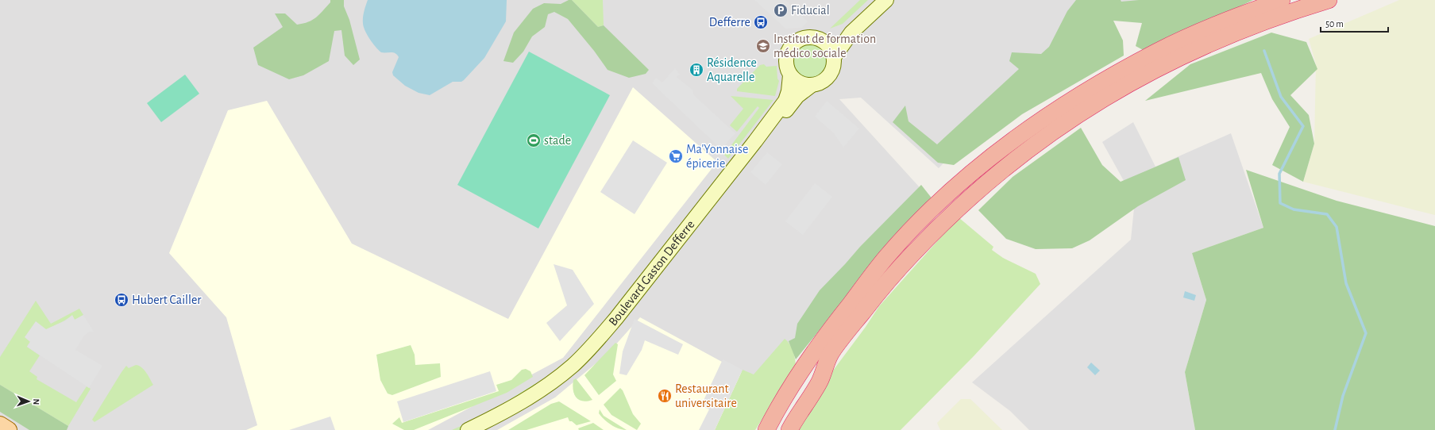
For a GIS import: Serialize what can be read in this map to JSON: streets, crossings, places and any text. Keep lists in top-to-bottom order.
{
  "streets": {
    "main road": ["Boulevard Gaston Defferre"]
  },
  "places": {
    "parking": ["Fiducial"],
    "bus stop": ["Defferre", "Hubert Cailler"],
    "school or university": ["Institut de formation médico sociale"],
    "building": ["Résidence Aquarelle"],
    "sports": ["stade"],
    "supermarket": ["Ma'Yonnaise épicerie"],
    "restaurant": ["Restaurant universitaire"]
  },
  "scale_bar": "50 m",
  "north": "right"
}
